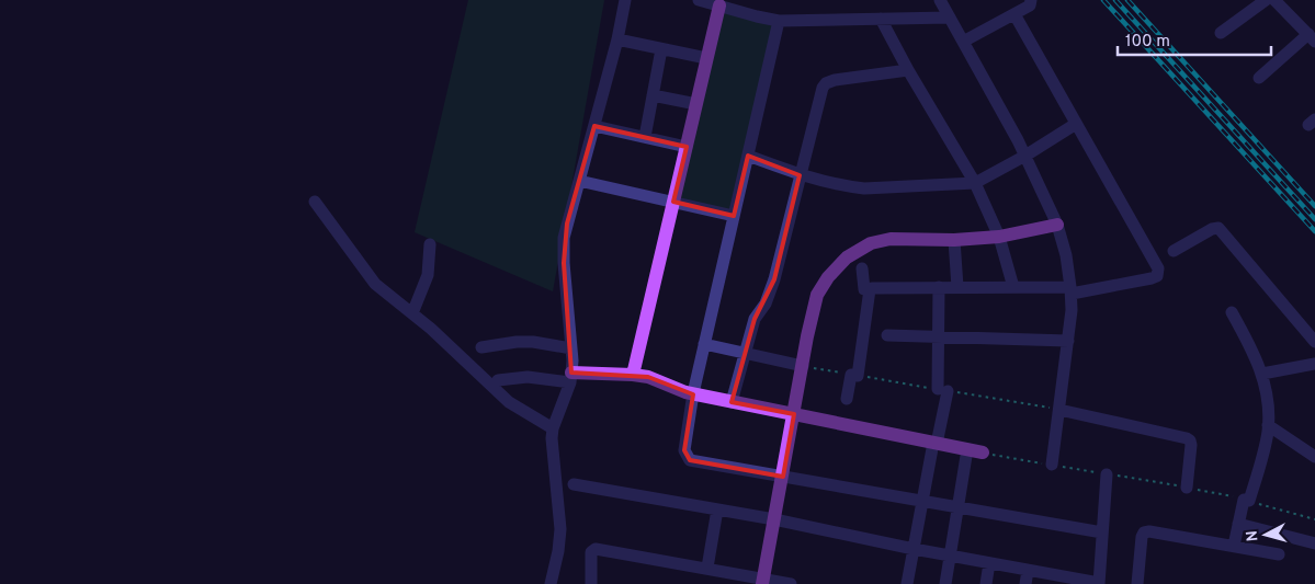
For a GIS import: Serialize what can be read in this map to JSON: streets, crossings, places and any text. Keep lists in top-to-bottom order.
{
  "scale_bar": "100 m",
  "north": "left"
}
